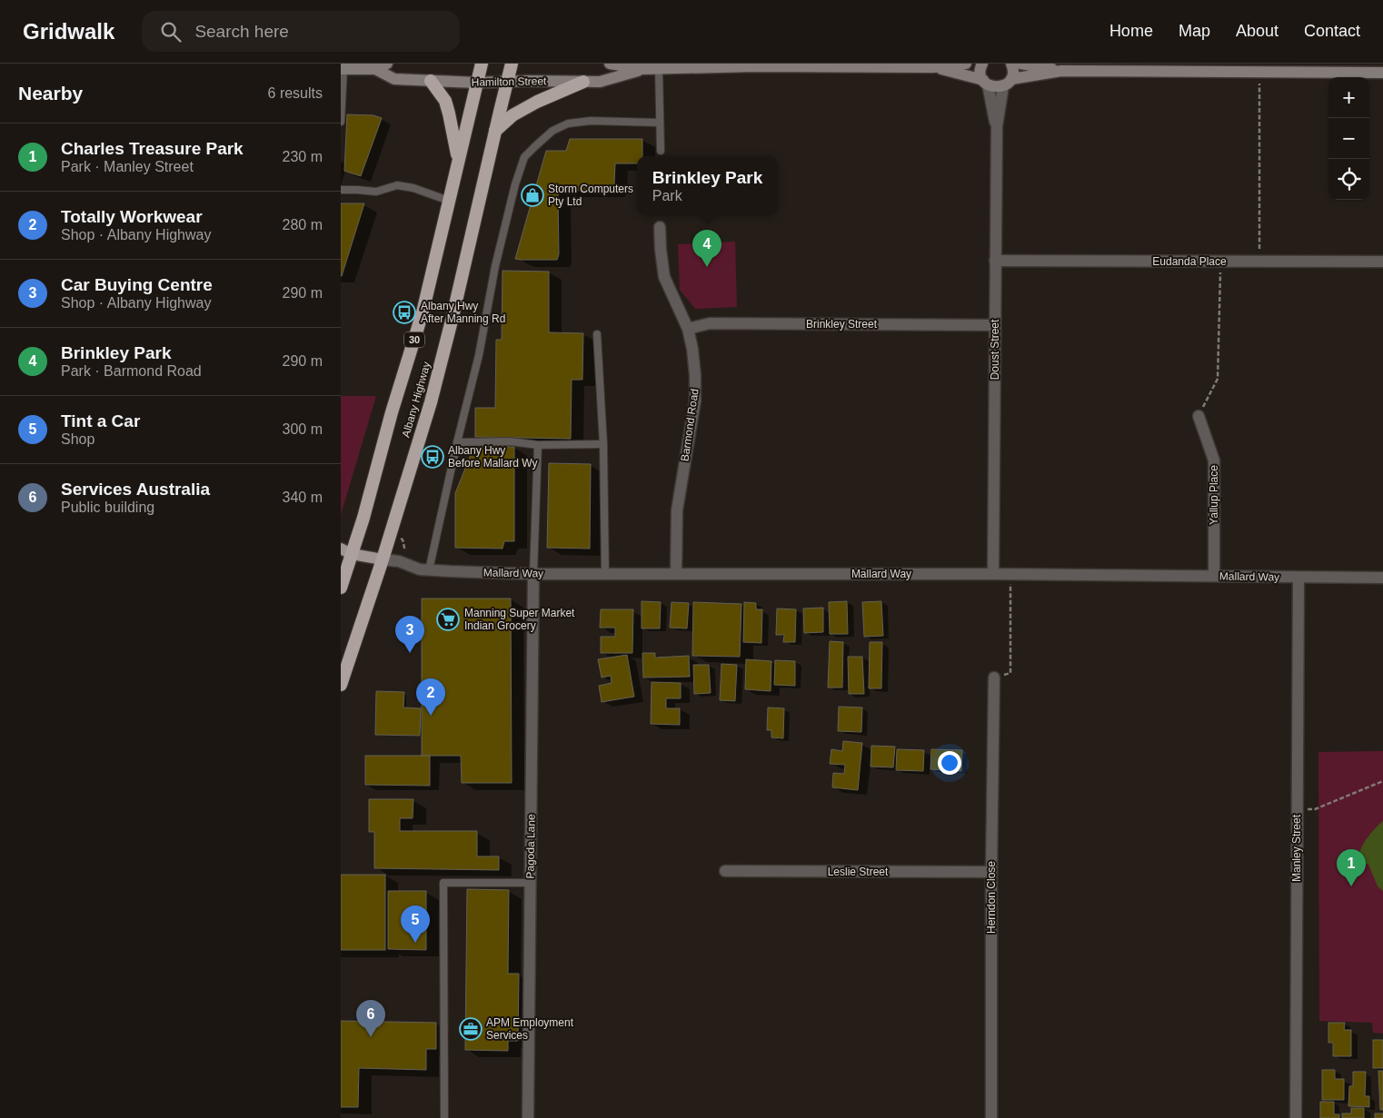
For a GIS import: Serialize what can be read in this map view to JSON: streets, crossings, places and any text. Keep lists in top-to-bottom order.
{
  "streets": {
    "highway": ["30", "Albany Highway"],
    "main road": ["Hamilton Street"],
    "street": [
      "Eudanda Place",
      "Brinkley Street",
      "Doust Street",
      "Barmond Road",
      "Yallup Place",
      "Mallard Way",
      "Pagoda Lane",
      "Manley Street",
      "Leslie Street",
      "Herndon Close"
    ]
  },
  "crossings": [
    ["Hamilton Street", "Doust Street"],
    ["Hamilton Street", "Albany Highway"],
    ["Eudanda Place", "Doust Street"],
    ["Brinkley Street", "Doust Street"],
    ["Brinkley Street", "Barmond Road"],
    ["Doust Street", "Mallard Way"],
    ["Albany Highway", "Mallard Way"],
    ["Barmond Road", "Mallard Way"],
    ["Yallup Place", "Mallard Way"],
    ["Mallard Way", "Pagoda Lane"],
    ["Mallard Way", "Manley Street"],
    ["Leslie Street", "Herndon Close"]
  ],
  "places": {
    "shop": ["Storm Computers Pty Ltd"],
    "bus stop": ["Albany Hwy After Manning Rd", "Albany Hwy Before Mallard Wy"],
    "supermarket": ["Manning Super Market Indian Grocery"],
    "office": ["APM Employment Services"]
  },
  "page": {
    "header": "Gridwalk",
    "search": "Search here",
    "nav": [
      "Home",
      "Map",
      "About",
      "Contact"
    ],
    "heading": ["Nearby", "6 results"],
    "map_buttons": ["+", "−"],
    "list": [
      {
        "mark": "1",
        "name": "Charles Treasure Park",
        "note": "Park · Manley Street",
        "value": "230 m"
      },
      {
        "mark": "2",
        "name": "Totally Workwear",
        "note": "Shop · Albany Highway",
        "value": "280 m"
      },
      {
        "mark": "3",
        "name": "Car Buying Centre",
        "note": "Shop · Albany Highway",
        "value": "290 m"
      },
      {
        "mark": "4",
        "name": "Brinkley Park",
        "note": "Park · Barmond Road",
        "value": "290 m"
      },
      {
        "mark": "5",
        "name": "Tint a Car",
        "note": "Shop",
        "value": "300 m"
      },
      {
        "mark": "6",
        "name": "Services Australia",
        "note": "Public building",
        "value": "340 m"
      }
    ],
    "popup": ["Brinkley Park", "Park"],
    "pins": [
      "4",
      "3",
      "2",
      "1",
      "5",
      "6"
    ]
  }
}
